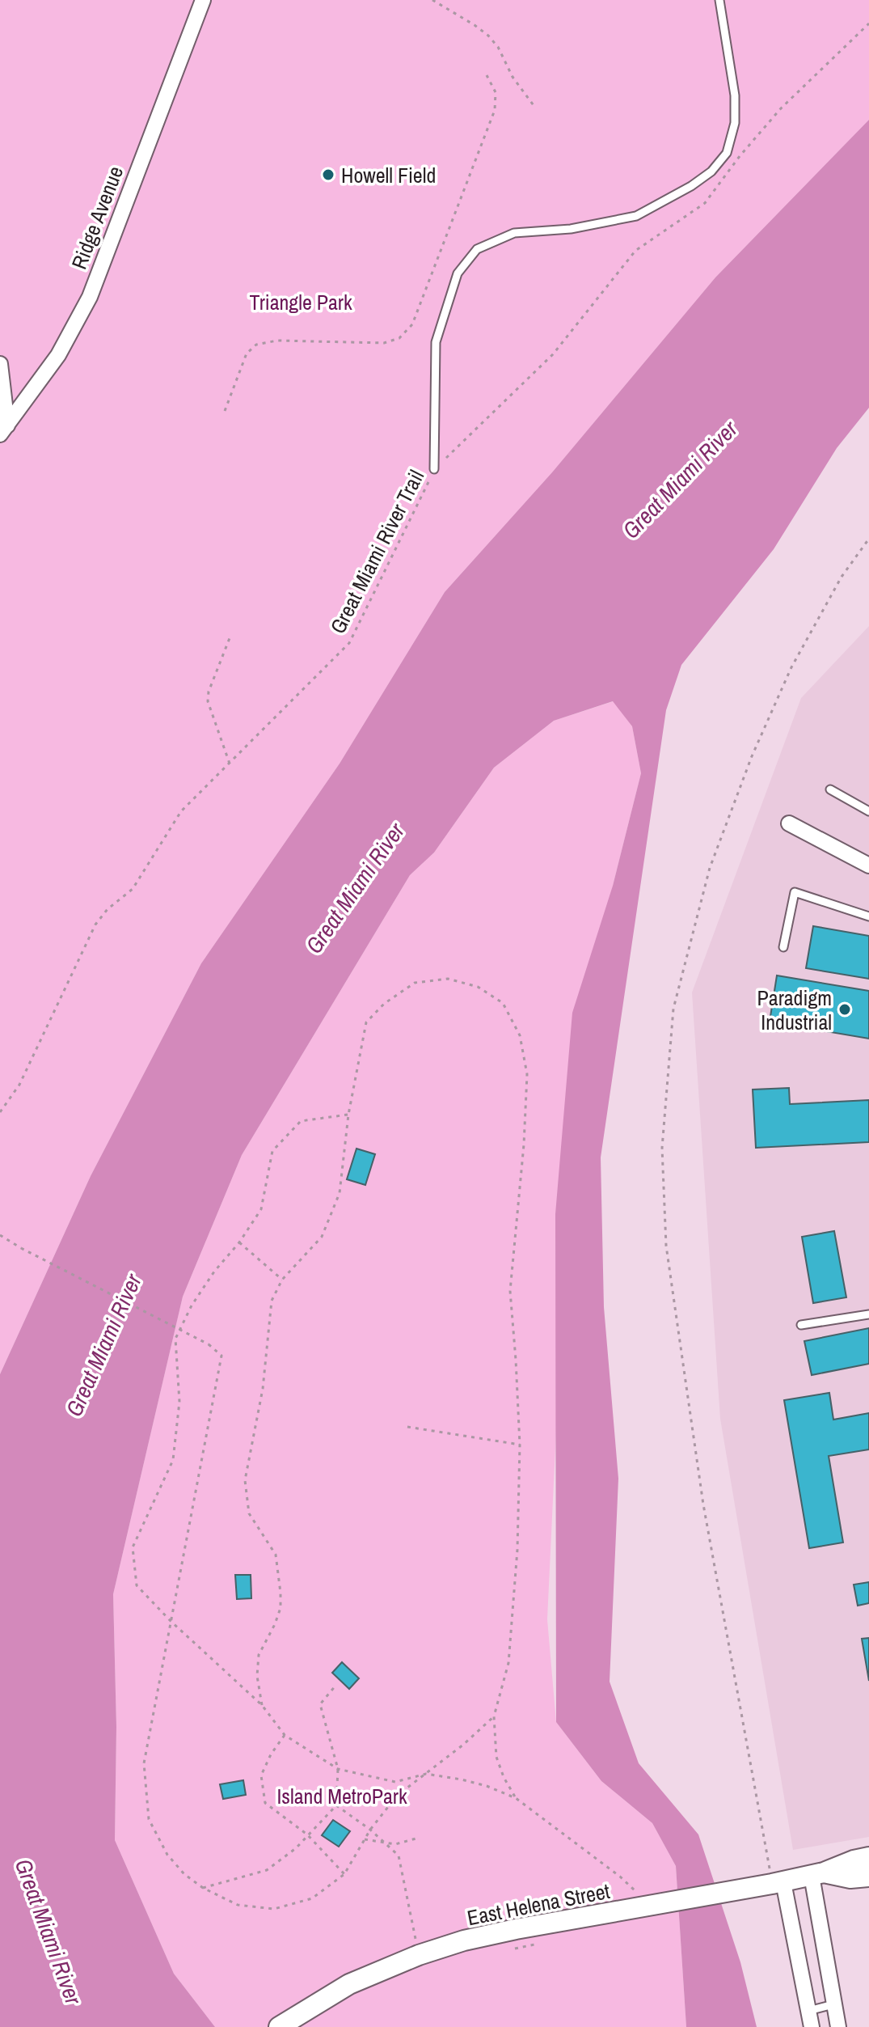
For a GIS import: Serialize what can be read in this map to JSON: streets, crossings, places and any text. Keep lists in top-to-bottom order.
{
  "streets": {
    "street": ["Ridge Avenue", "East Helena Street"],
    "path": ["Great Miami River Trail"]
  },
  "water": ["Great Miami River"],
  "parks": ["Triangle Park", "Island MetroPark"],
  "places": ["Howell Field", "Paradigm Industrial"]
}
